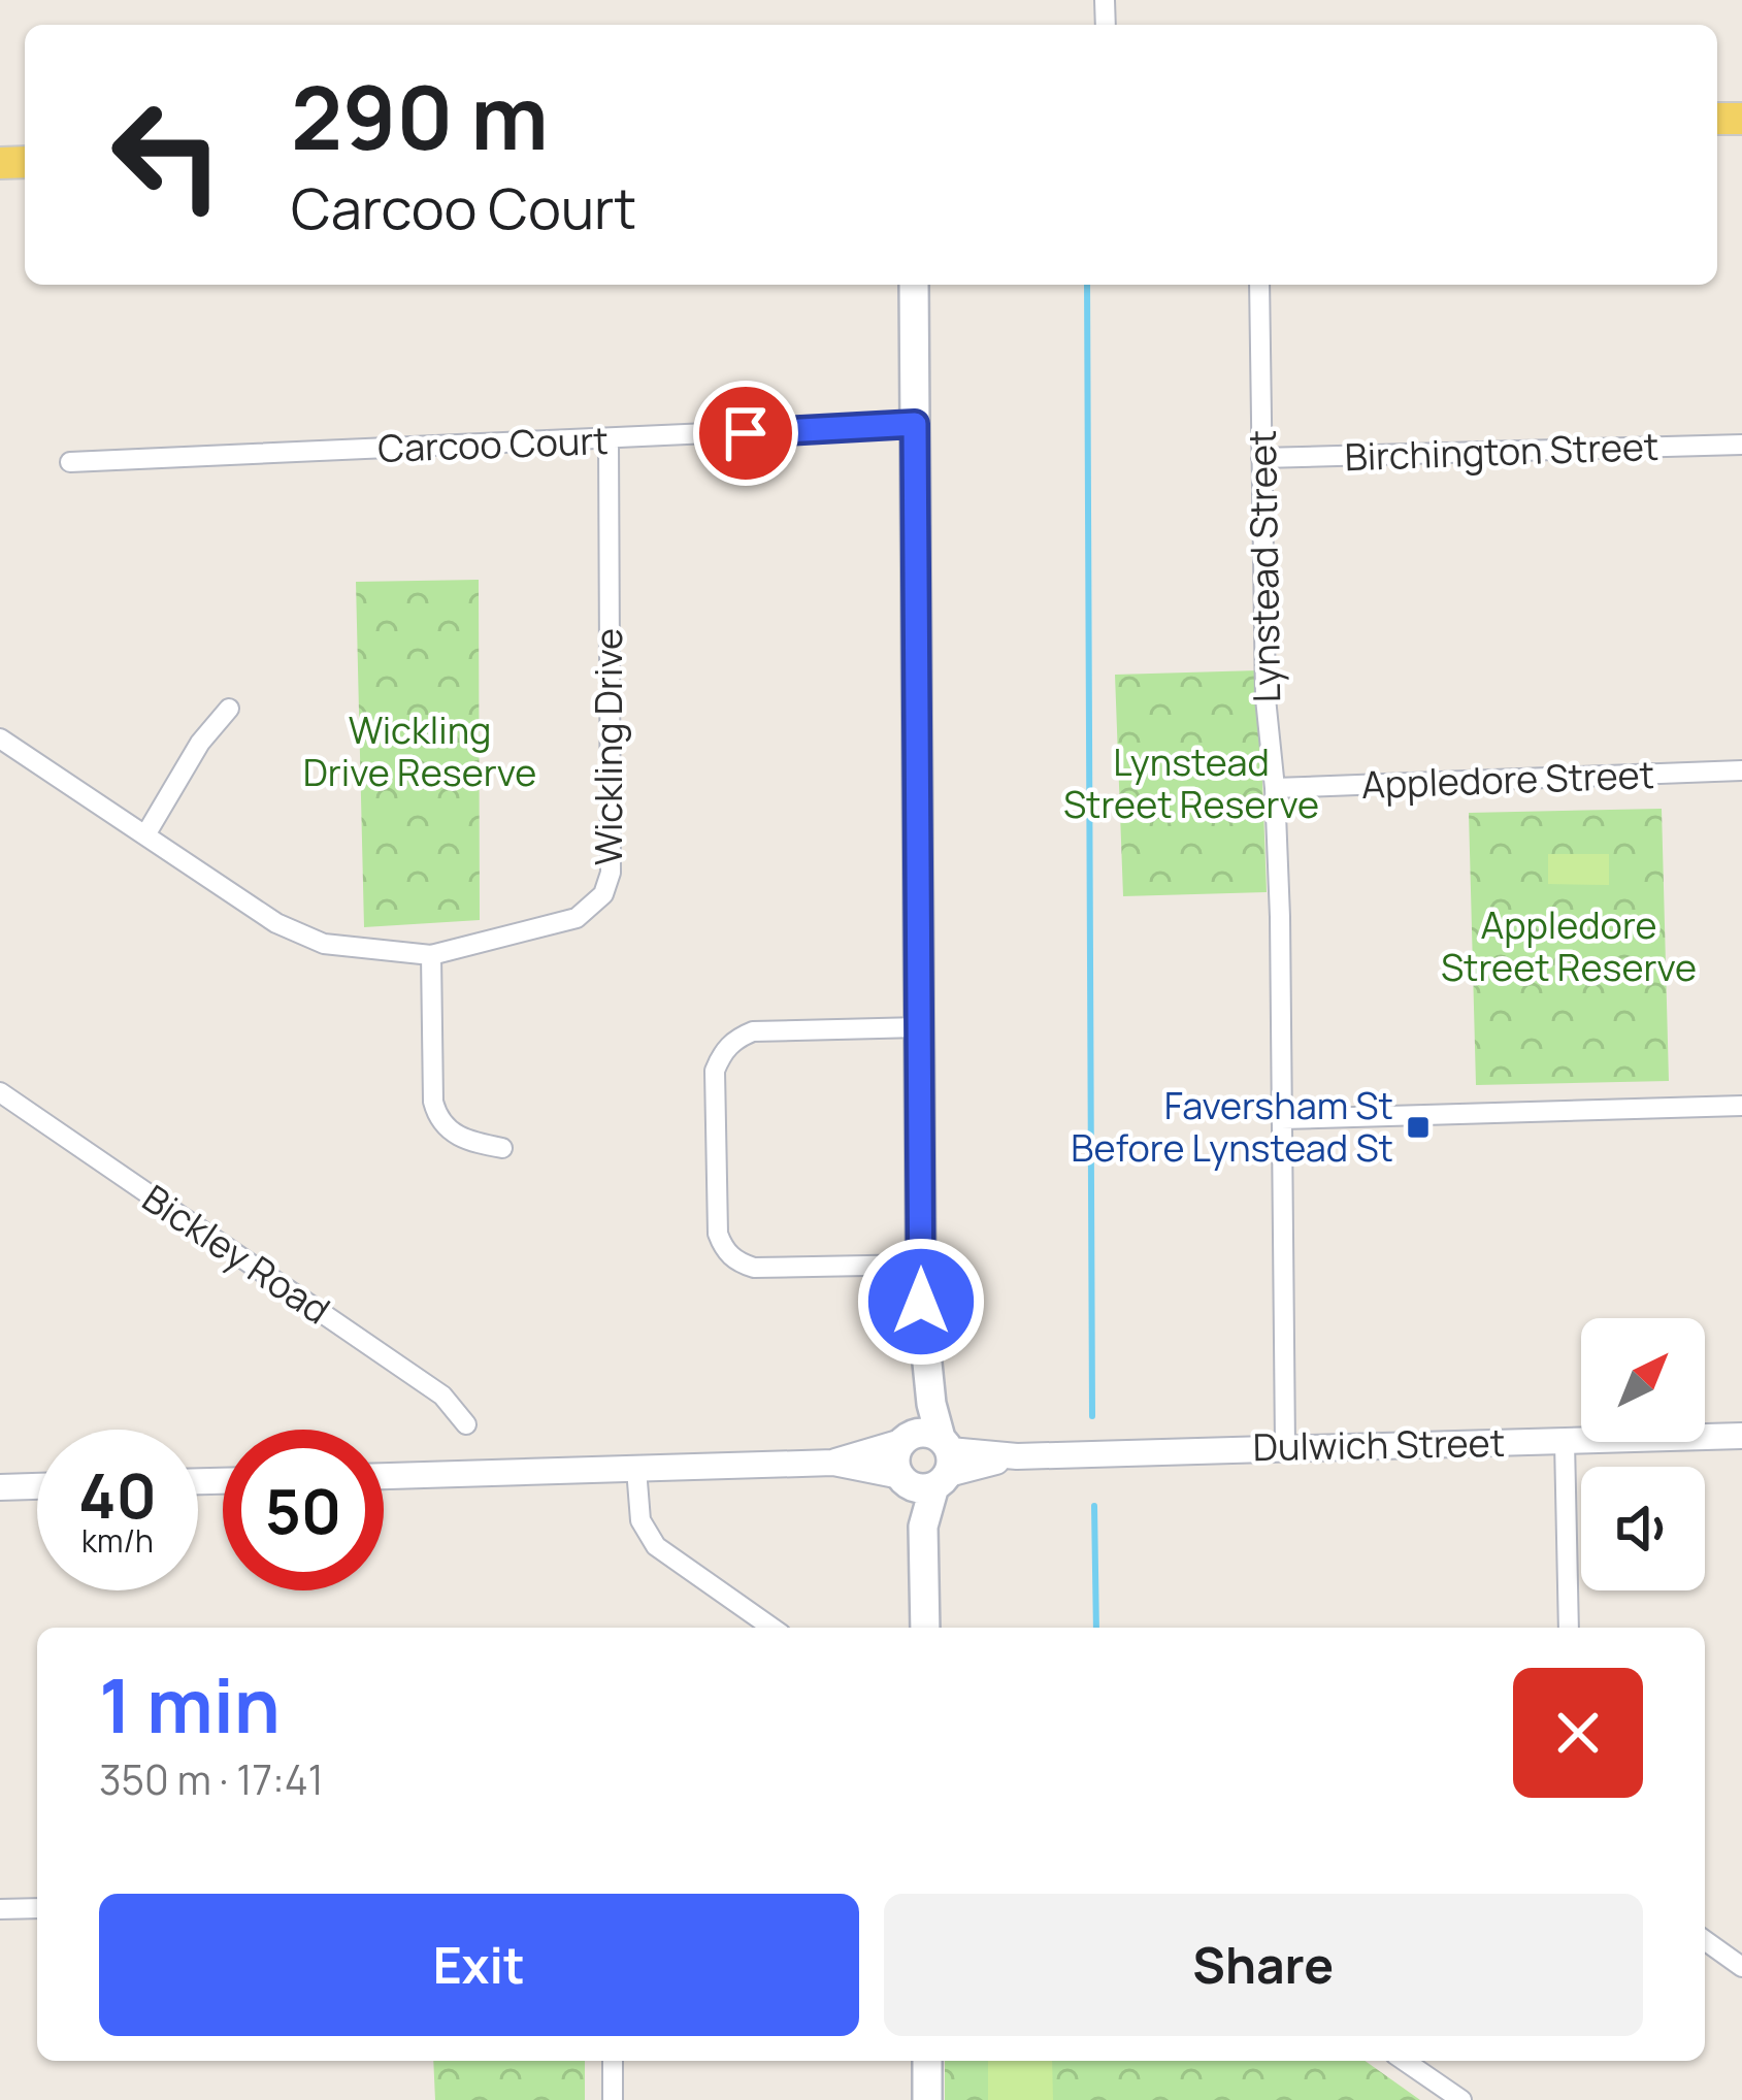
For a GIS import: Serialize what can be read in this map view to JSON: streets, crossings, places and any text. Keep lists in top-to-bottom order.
{
  "streets": {
    "street": [
      "Carcoo Court",
      "Birchington Street",
      "Lynstead Street",
      "Wickling Drive",
      "Appledore Street",
      "Bickley Road",
      "Dulwich Street"
    ]
  },
  "crossings": [
    ["Carcoo Court", "Wickling Drive"],
    ["Birchington Street", "Lynstead Street"],
    ["Lynstead Street", "Appledore Street"],
    ["Lynstead Street", "Dulwich Street"]
  ],
  "parks": ["Wickling Drive Reserve", "Lynstead Street Reserve", "Appledore Street Reserve"],
  "places": {
    "transit": ["Faversham St Before Lynstead St"]
  },
  "north": "top right",
  "page": {
    "turn": ["290 m", "Carcoo Court"],
    "speed": "40 km/h",
    "limit": "50",
    "heading": ["1 min", "350 m · 17:41"],
    "buttons": ["Exit", "Share"]
  }
}
